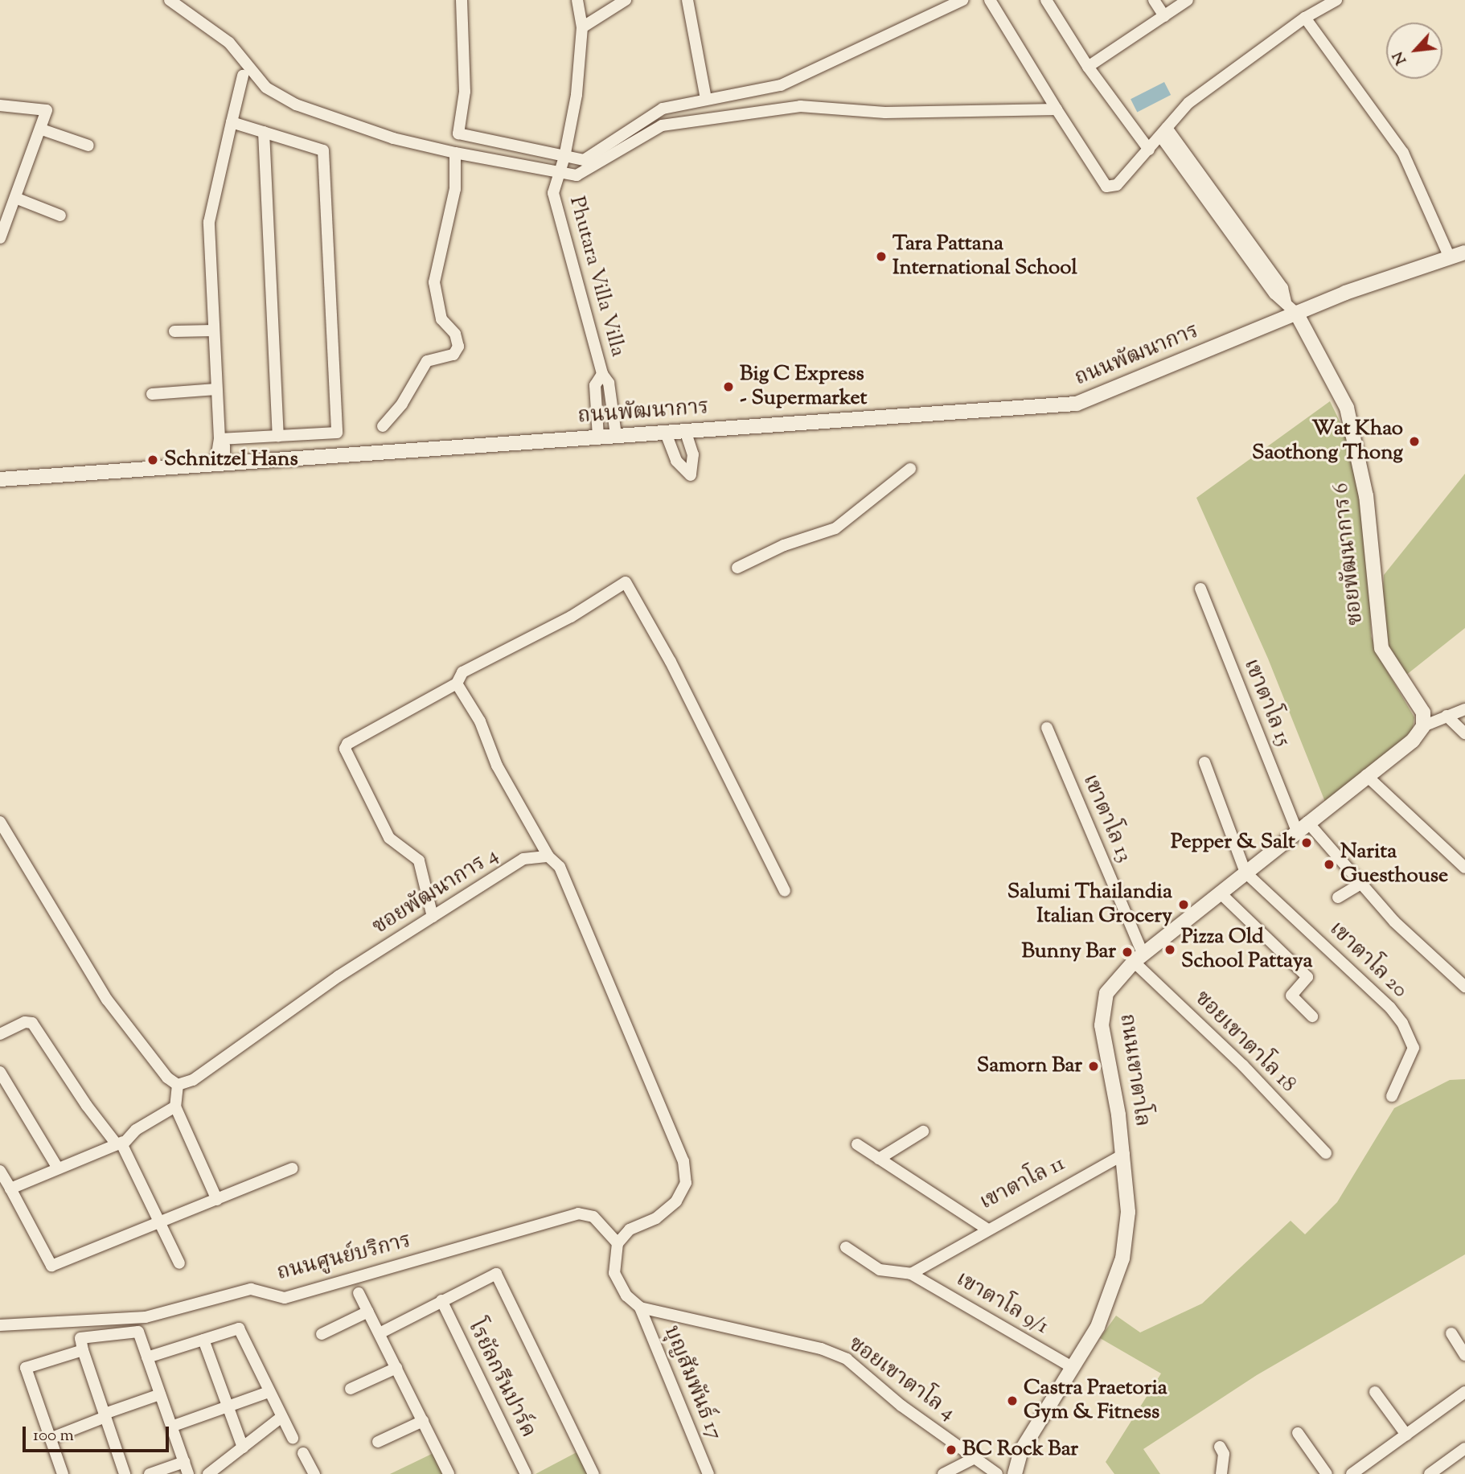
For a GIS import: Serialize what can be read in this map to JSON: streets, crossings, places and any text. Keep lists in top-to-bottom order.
{
  "streets": {
    "street": [
      "Phutara Villa Villa",
      "ถนนพัฒนาการ",
      "ซอยพัฒนาการ 6",
      "เขาตาโล 15",
      "เขาตาโล 13",
      "ซอยพัฒนาการ 4",
      "เขาตาโล 20",
      "ซอยเขาตาโล 18",
      "ถนนเขาตาโล",
      "เขาตาโล 11",
      "ถนนศูนย์บริการ",
      "เขาตาโล 9/1",
      "โรยัลกรีนปาร์ค",
      "ซอยเขาตาโล 4",
      "บุญสัมพันธ์ 17"
    ]
  },
  "crossings": [
    ["Phutara Villa Villa", "ถนนพัฒนาการ"],
    ["ถนนพัฒนาการ", "ซอยพัฒนาการ 6"],
    ["ซอยพัฒนาการ 6", "ถนนเขาตาโล"],
    ["เขาตาโล 15", "ถนนเขาตาโล"],
    ["เขาตาโล 13", "ซอยเขาตาโล 18"],
    ["เขาตาโล 13", "ถนนเขาตาโล"],
    ["เขาตาโล 20", "ถนนเขาตาโล"],
    ["ซอยเขาตาโล 18", "ถนนเขาตาโล"],
    ["ถนนเขาตาโล", "เขาตาโล 11"],
    ["ถนนเขาตาโล", "เขาตาโล 9/1"],
    ["ซอยเขาตาโล 4", "บุญสัมพันธ์ 17"]
  ],
  "places": [
    "Tara Pattana International School",
    "Big C Express - Supermarket",
    "Wat Khao Saothong Thong",
    "Schnitzel Hans",
    "Pepper & Salt",
    "Narita Guesthouse",
    "Salumi Thailandia Italian Grocery",
    "Pizza Old School Pattaya",
    "Bunny Bar",
    "Samorn Bar",
    "Castra Praetoria Gym & Fitness",
    "BC Rock Bar"
  ],
  "scale_bar": "100 m",
  "north": "bottom left"
}
